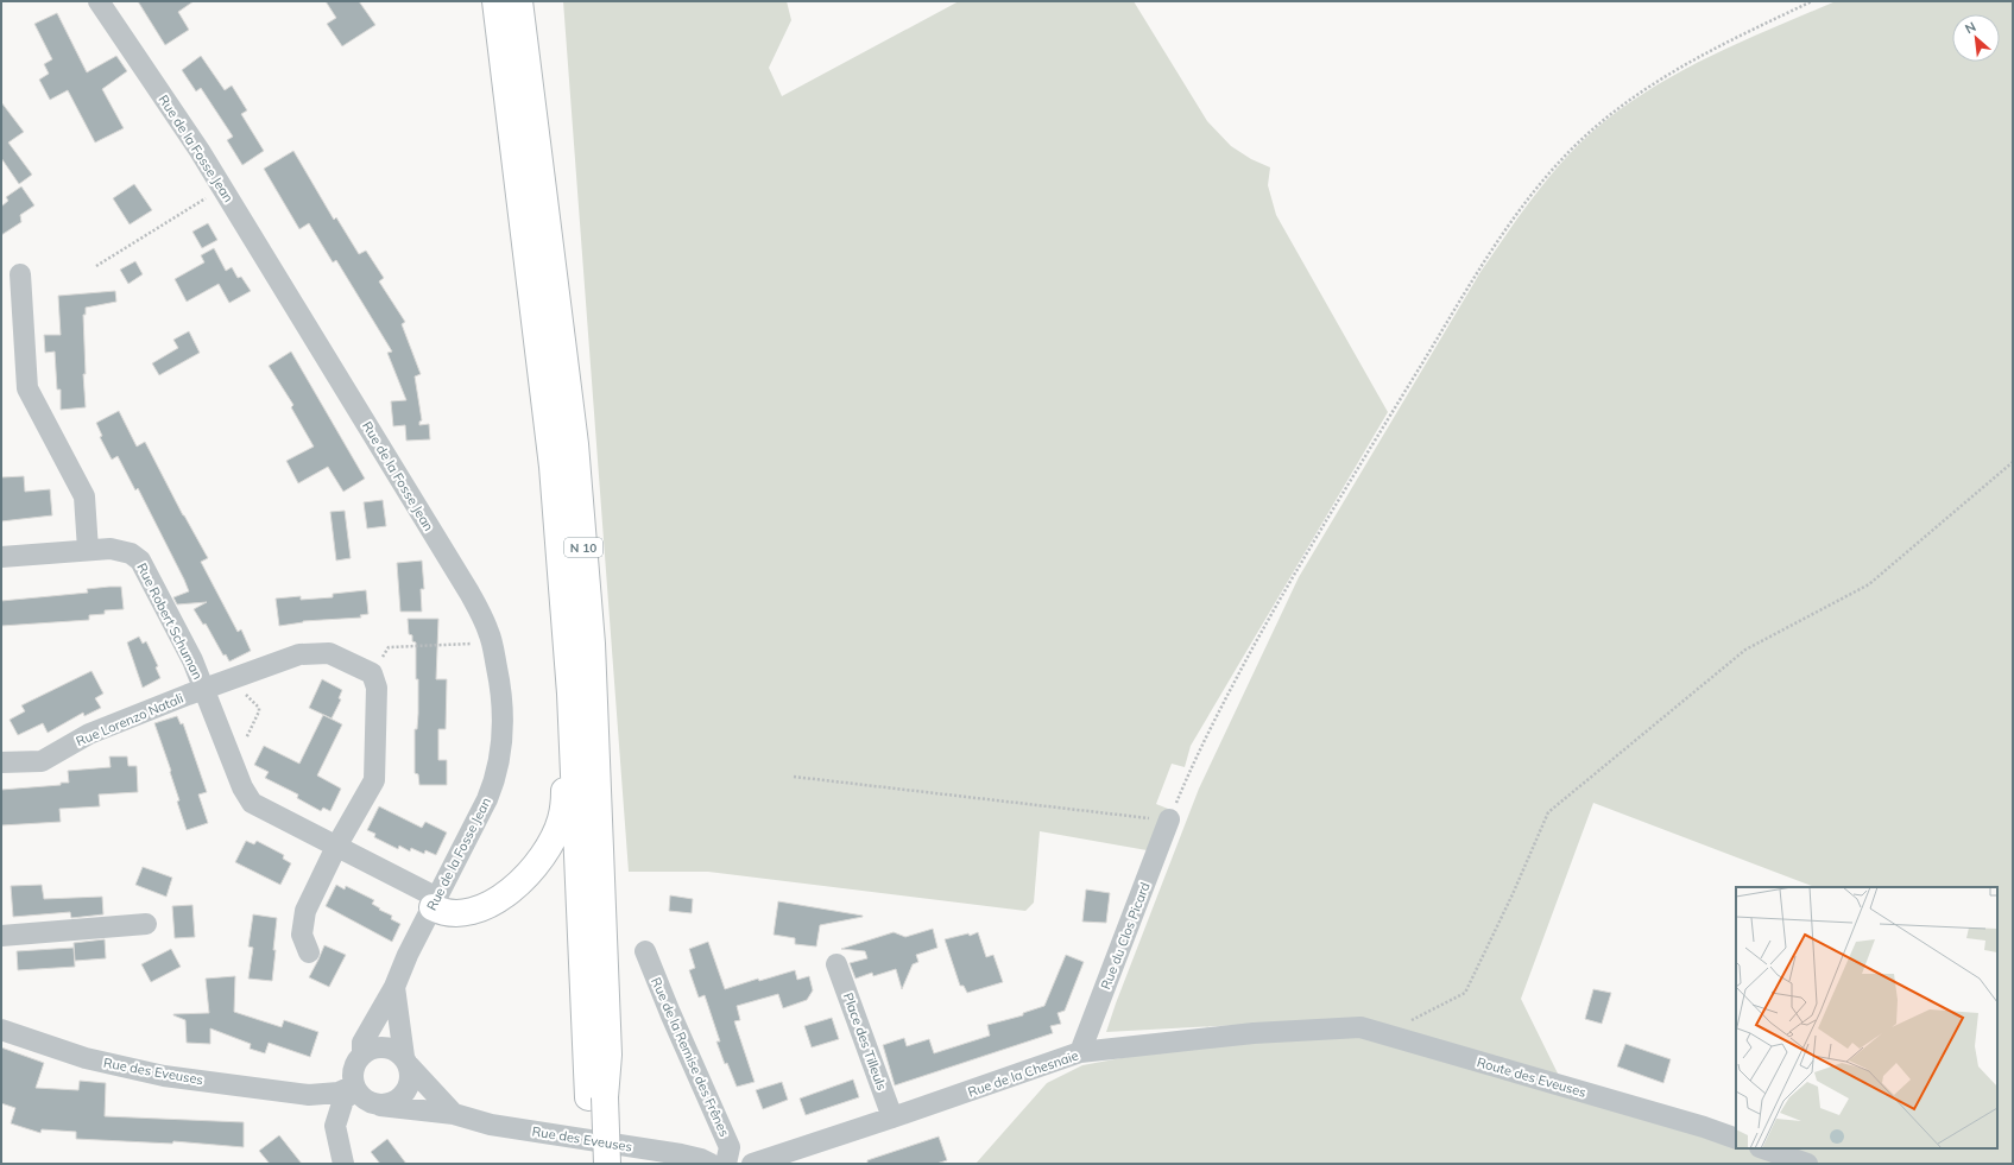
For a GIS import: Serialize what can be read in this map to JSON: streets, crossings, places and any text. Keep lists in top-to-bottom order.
{
  "streets": {
    "main road": ["N 10"],
    "street": [
      "Rue de la Fosse Jean",
      "Rue Robert Schuman",
      "Rue Lorenzo Natali",
      "Rue du Clos Picard",
      "Place des Tilleuls",
      "Rue de la Remise des Frênes",
      "Rue des Eveuses",
      "Rue de la Chesnaie",
      "Route des Eveuses"
    ]
  },
  "crossings": [
    ["Rue de la Fosse Jean", "Rue Robert Schuman"],
    ["Rue de la Fosse Jean", "Rue des Eveuses"],
    ["Rue Robert Schuman", "Rue Lorenzo Natali"],
    ["Rue du Clos Picard", "Rue de la Chesnaie"],
    ["Place des Tilleuls", "Rue de la Chesnaie"],
    ["Rue de la Chesnaie", "Route des Eveuses"]
  ],
  "north": "top left"
}
